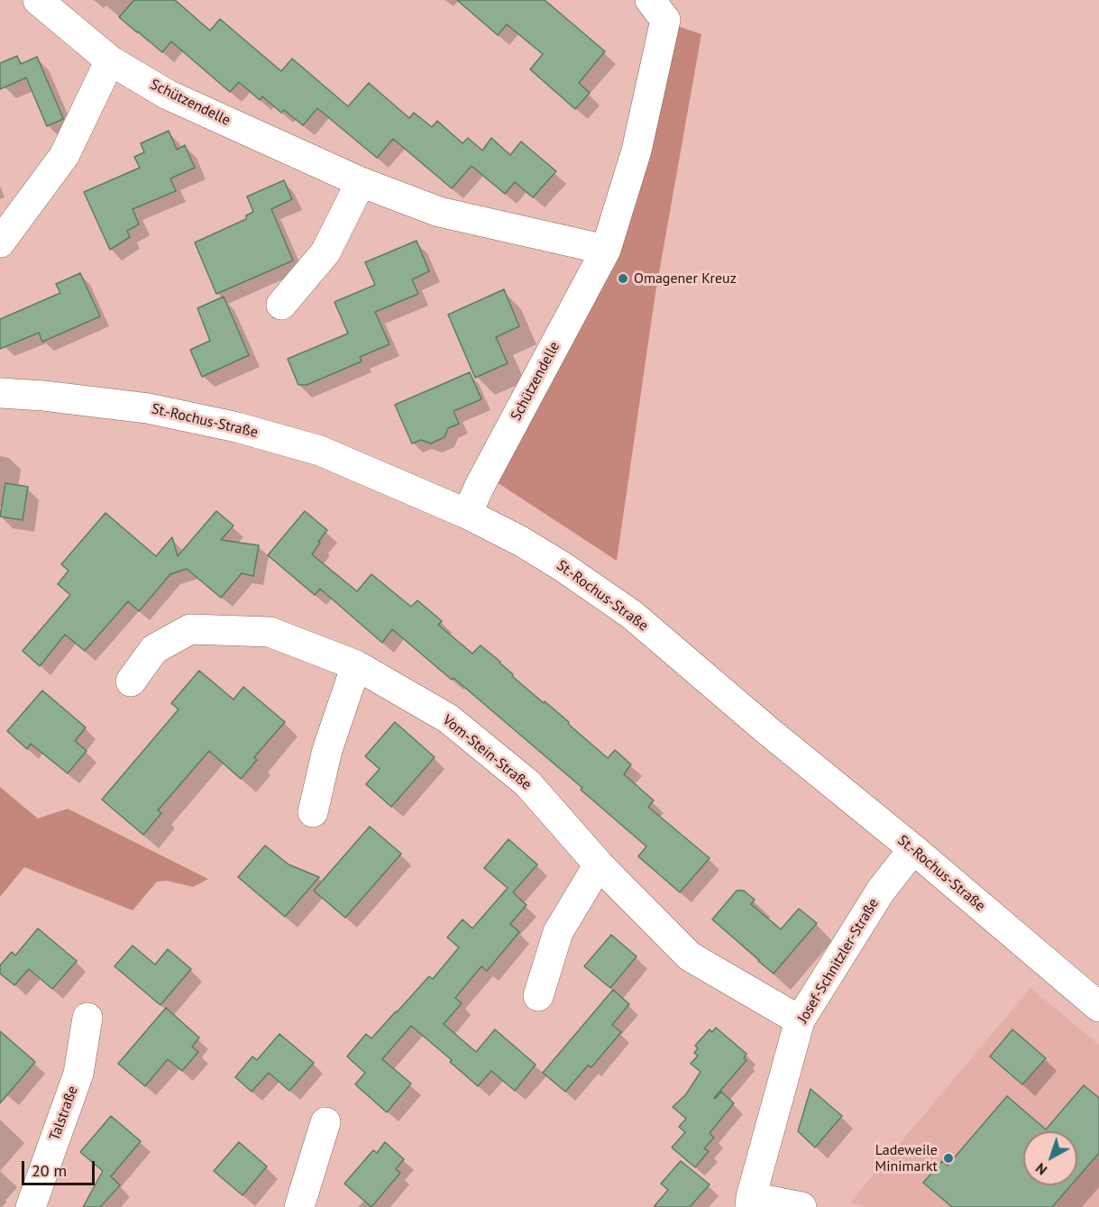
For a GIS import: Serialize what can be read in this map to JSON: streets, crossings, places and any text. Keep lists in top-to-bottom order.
{
  "streets": {
    "street": [
      "Schützendelle",
      "St.-Rochus-Straße",
      "Vom-Stein-Straße",
      "Josef-Schnitzler-Straße",
      "Talstraße"
    ]
  },
  "crossings": [
    ["Schützendelle", "St.-Rochus-Straße"],
    ["St.-Rochus-Straße", "Josef-Schnitzler-Straße"],
    ["Vom-Stein-Straße", "Josef-Schnitzler-Straße"]
  ],
  "places": ["Omagener Kreuz", "Ladeweile Minimarkt"],
  "scale_bar": "20 m",
  "north": "bottom left"
}
